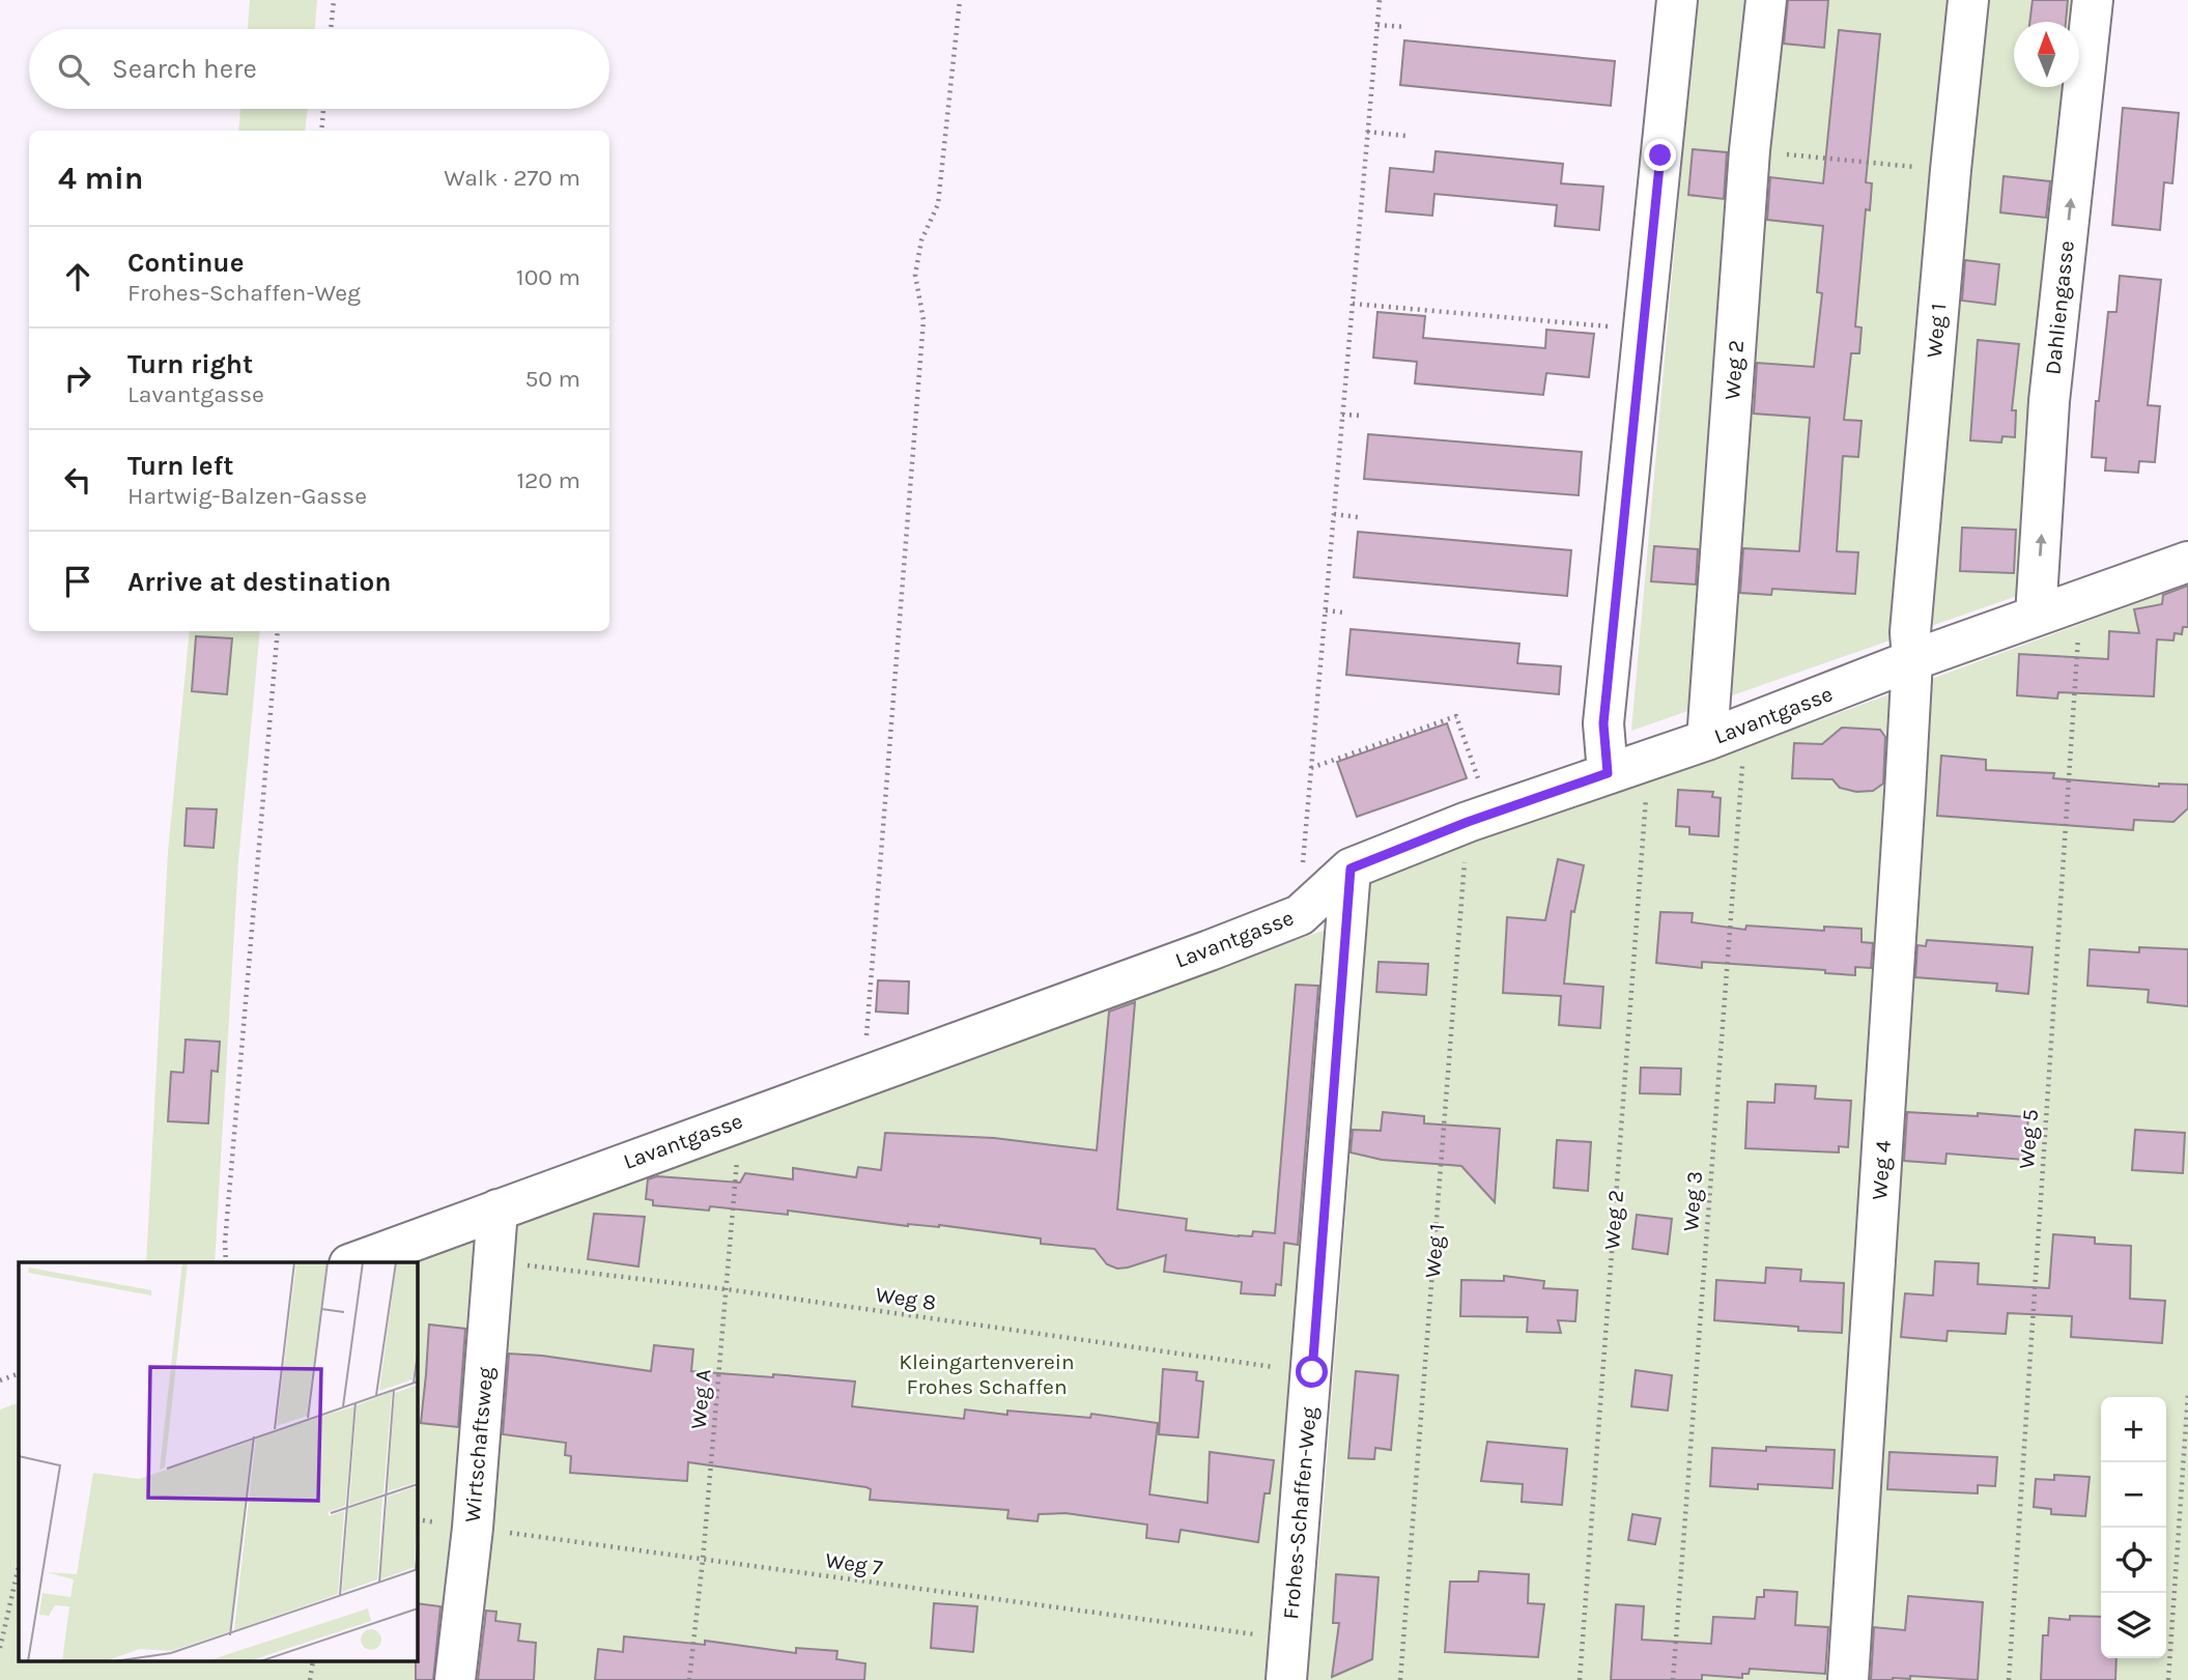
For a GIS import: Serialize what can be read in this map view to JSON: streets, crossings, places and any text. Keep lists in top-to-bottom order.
{
  "streets": {
    "street": [
      "Dahliengasse",
      "Weg 1",
      "Weg 2",
      "Lavantgasse",
      "Weg 4",
      "Wirtschaftsweg",
      "Frohes-Schaffen-Weg"
    ],
    "path": [
      "Weg 5",
      "Weg 3",
      "Weg 8",
      "Weg A",
      "Weg 7"
    ]
  },
  "crossings": [
    ["Dahliengasse", "Lavantgasse"],
    ["Weg 1", "Lavantgasse"],
    ["Weg 1", "Weg 4"],
    ["Weg 2", "Lavantgasse"],
    ["Lavantgasse", "Weg 5"],
    ["Lavantgasse", "Weg 4"],
    ["Lavantgasse", "Weg 3"],
    ["Lavantgasse", "Weg A"],
    ["Lavantgasse", "Wirtschaftsweg"],
    ["Lavantgasse", "Frohes-Schaffen-Weg"],
    ["Weg 8", "Weg A"],
    ["Weg 8", "Wirtschaftsweg"],
    ["Weg 8", "Frohes-Schaffen-Weg"],
    ["Weg A", "Weg 7"],
    ["Wirtschaftsweg", "Weg 7"],
    ["Frohes-Schaffen-Weg", "Weg 7"]
  ],
  "one_way": ["Dahliengasse"],
  "parks": ["Kleingartenverein Frohes Schaffen"],
  "north": "top",
  "page": {
    "search": "Search here",
    "heading": ["4 min", "Walk · 270 m"],
    "list": [
      ["Continue", "Frohes-Schaffen-Weg", "100 m"],
      ["Turn right", "Lavantgasse", "50 m"],
      ["Turn left", "Hartwig-Balzen-Gasse", "120 m"],
      "Arrive at destination"
    ],
    "map_buttons": ["+", "−"]
  }
}
